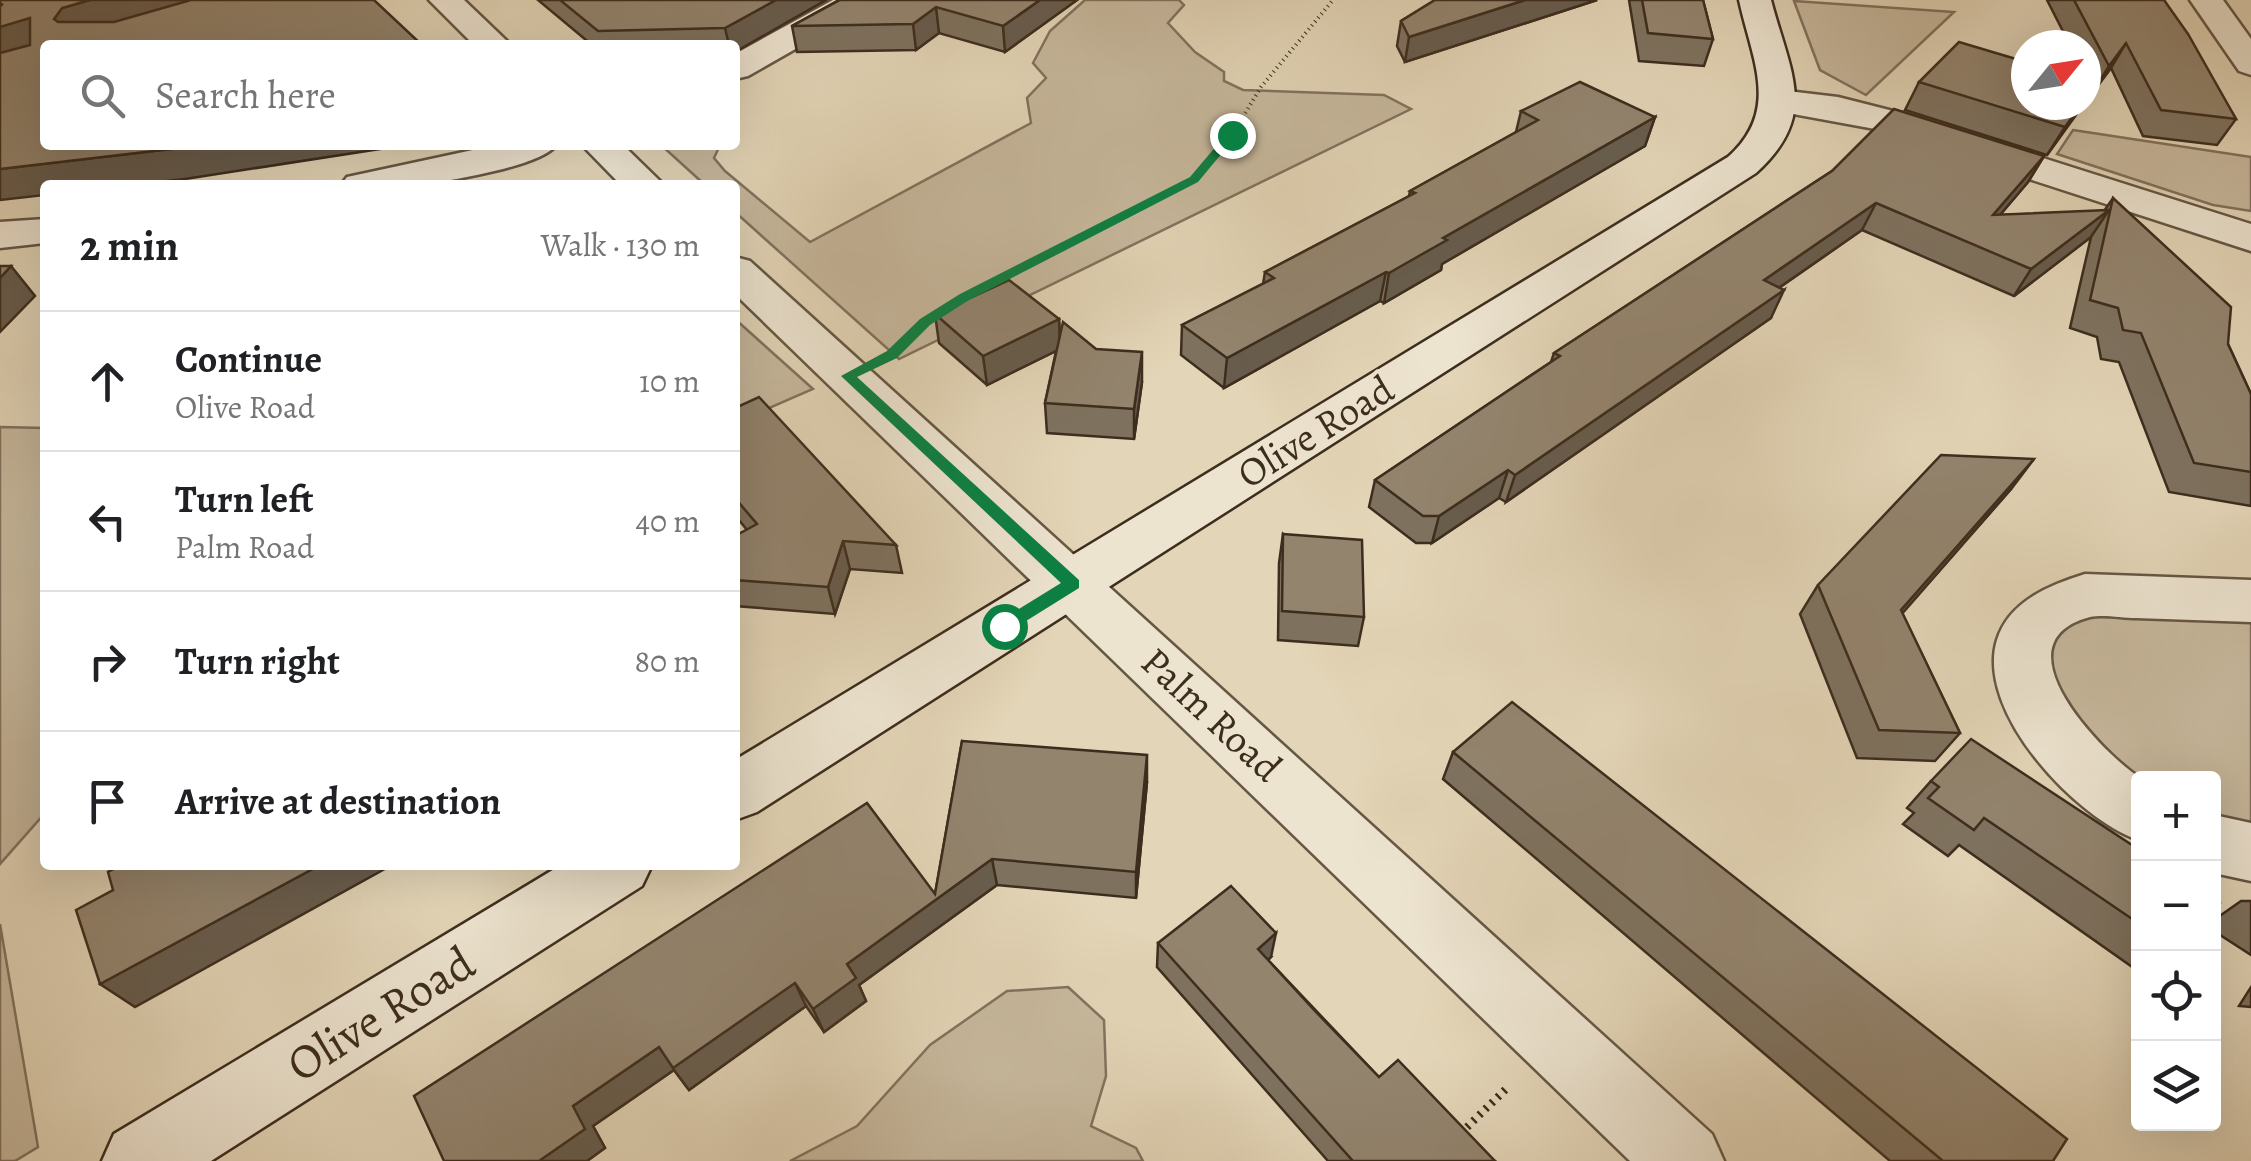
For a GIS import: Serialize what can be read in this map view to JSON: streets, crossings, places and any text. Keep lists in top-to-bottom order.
{
  "streets": {
    "street": ["Olive Road", "Palm Road"]
  },
  "crossings": [
    ["Olive Road", "Palm Road"]
  ],
  "north": "top right",
  "page": {
    "search": "Search here",
    "heading": ["2 min", "Walk · 130 m"],
    "list": [
      ["Continue", "Olive Road", "10 m"],
      ["Turn left", "Palm Road", "40 m"],
      ["Turn right", "80 m"],
      "Arrive at destination"
    ],
    "map_buttons": ["+", "−"]
  }
}
